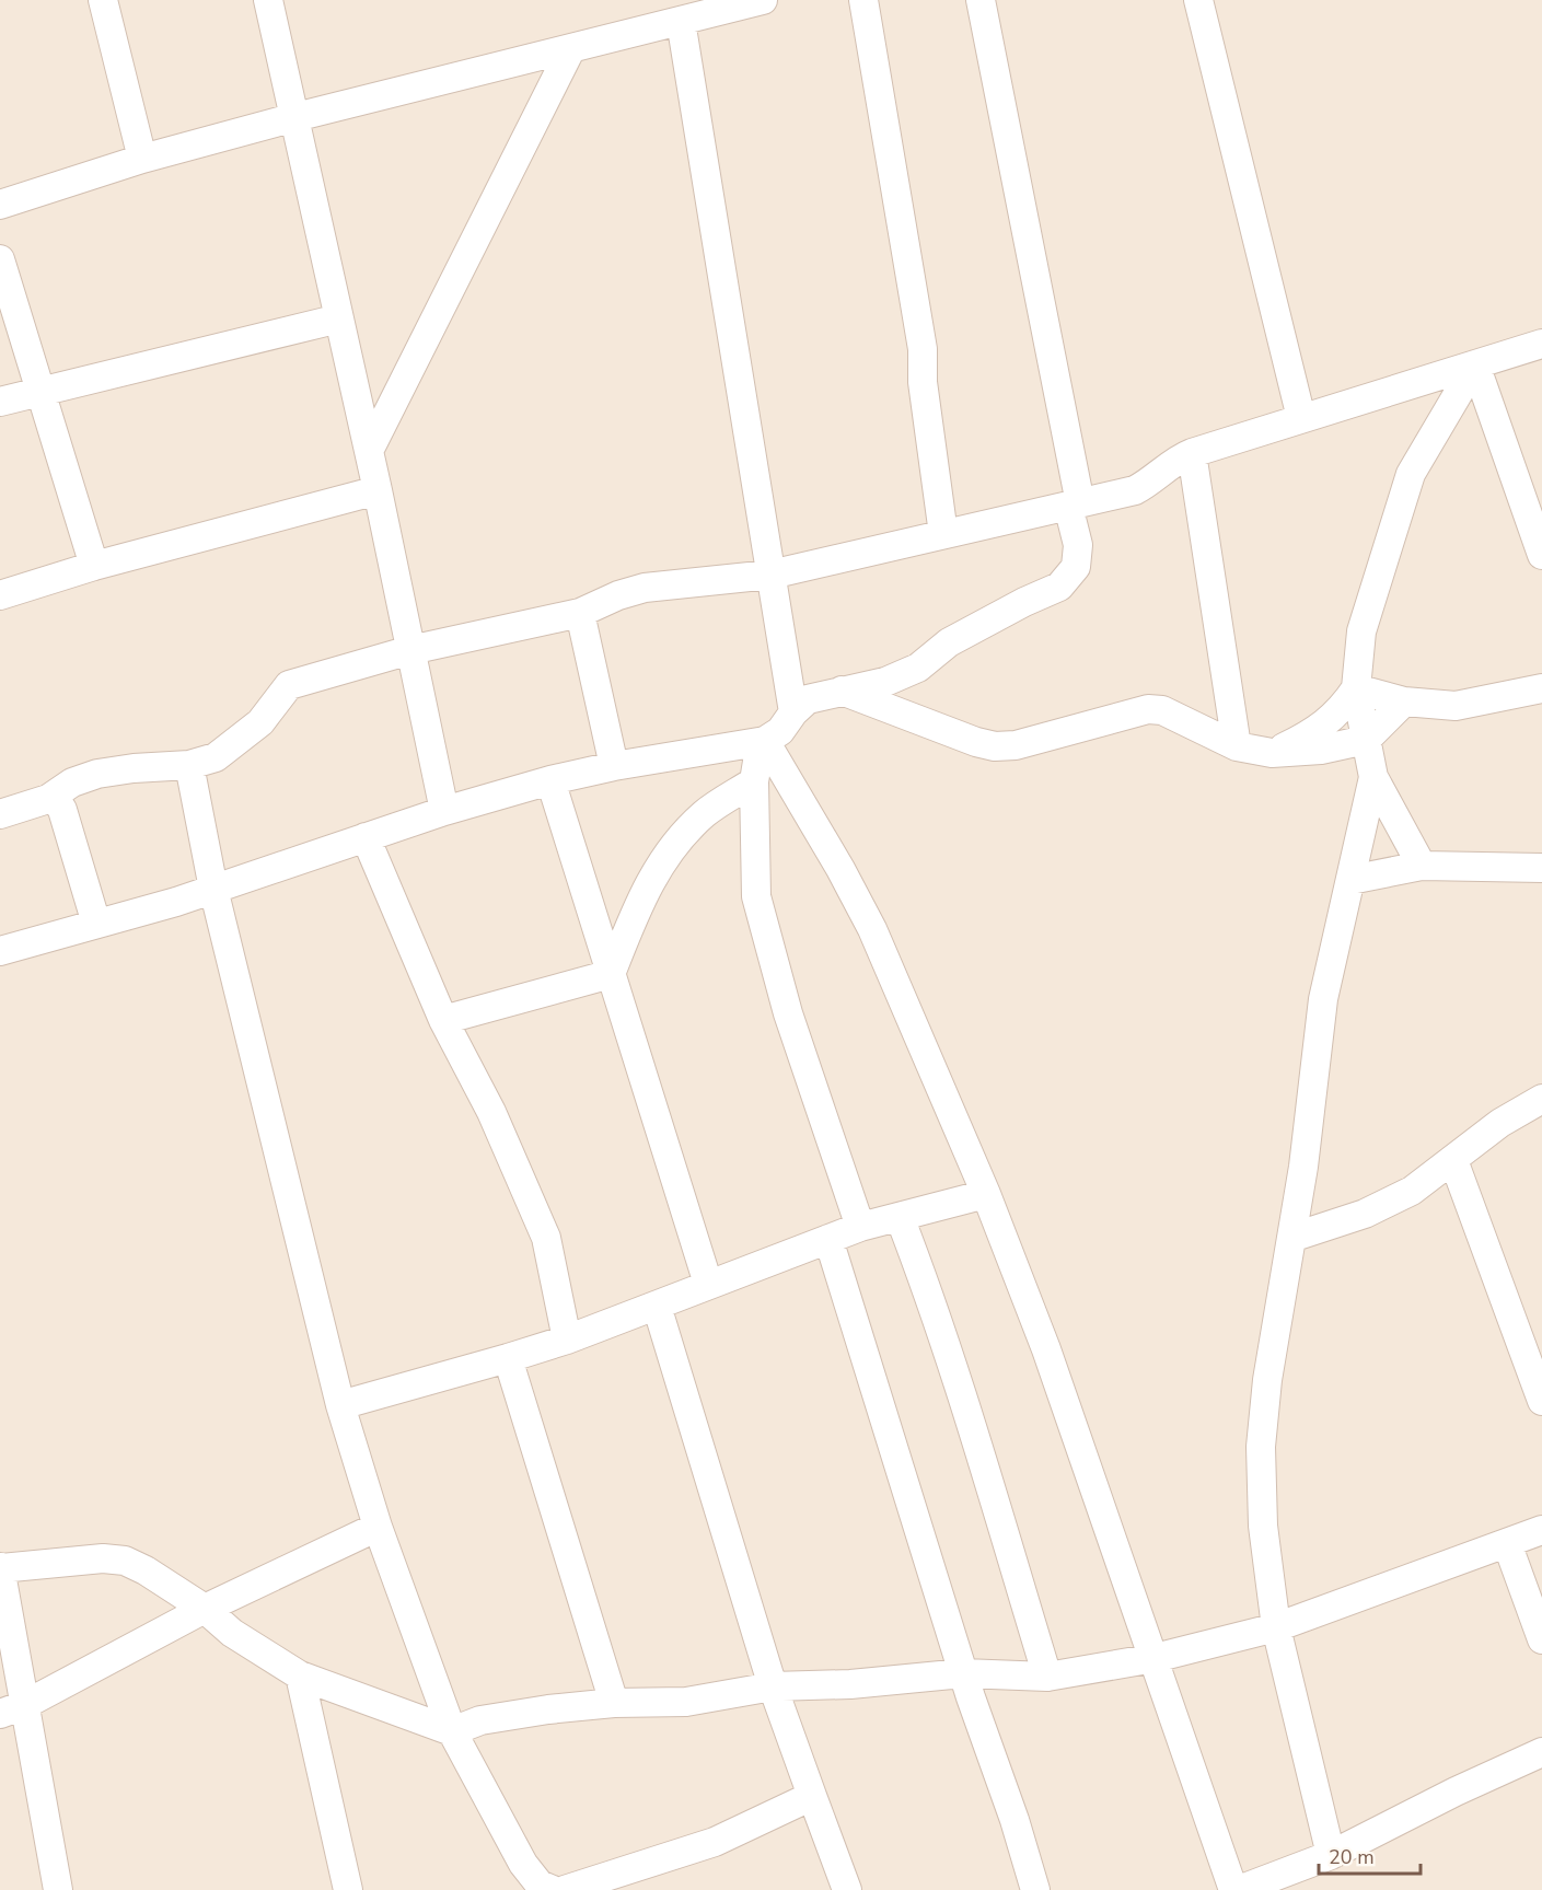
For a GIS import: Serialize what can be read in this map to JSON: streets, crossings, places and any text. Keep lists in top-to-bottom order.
{
  "scale_bar": "20 m"
}
